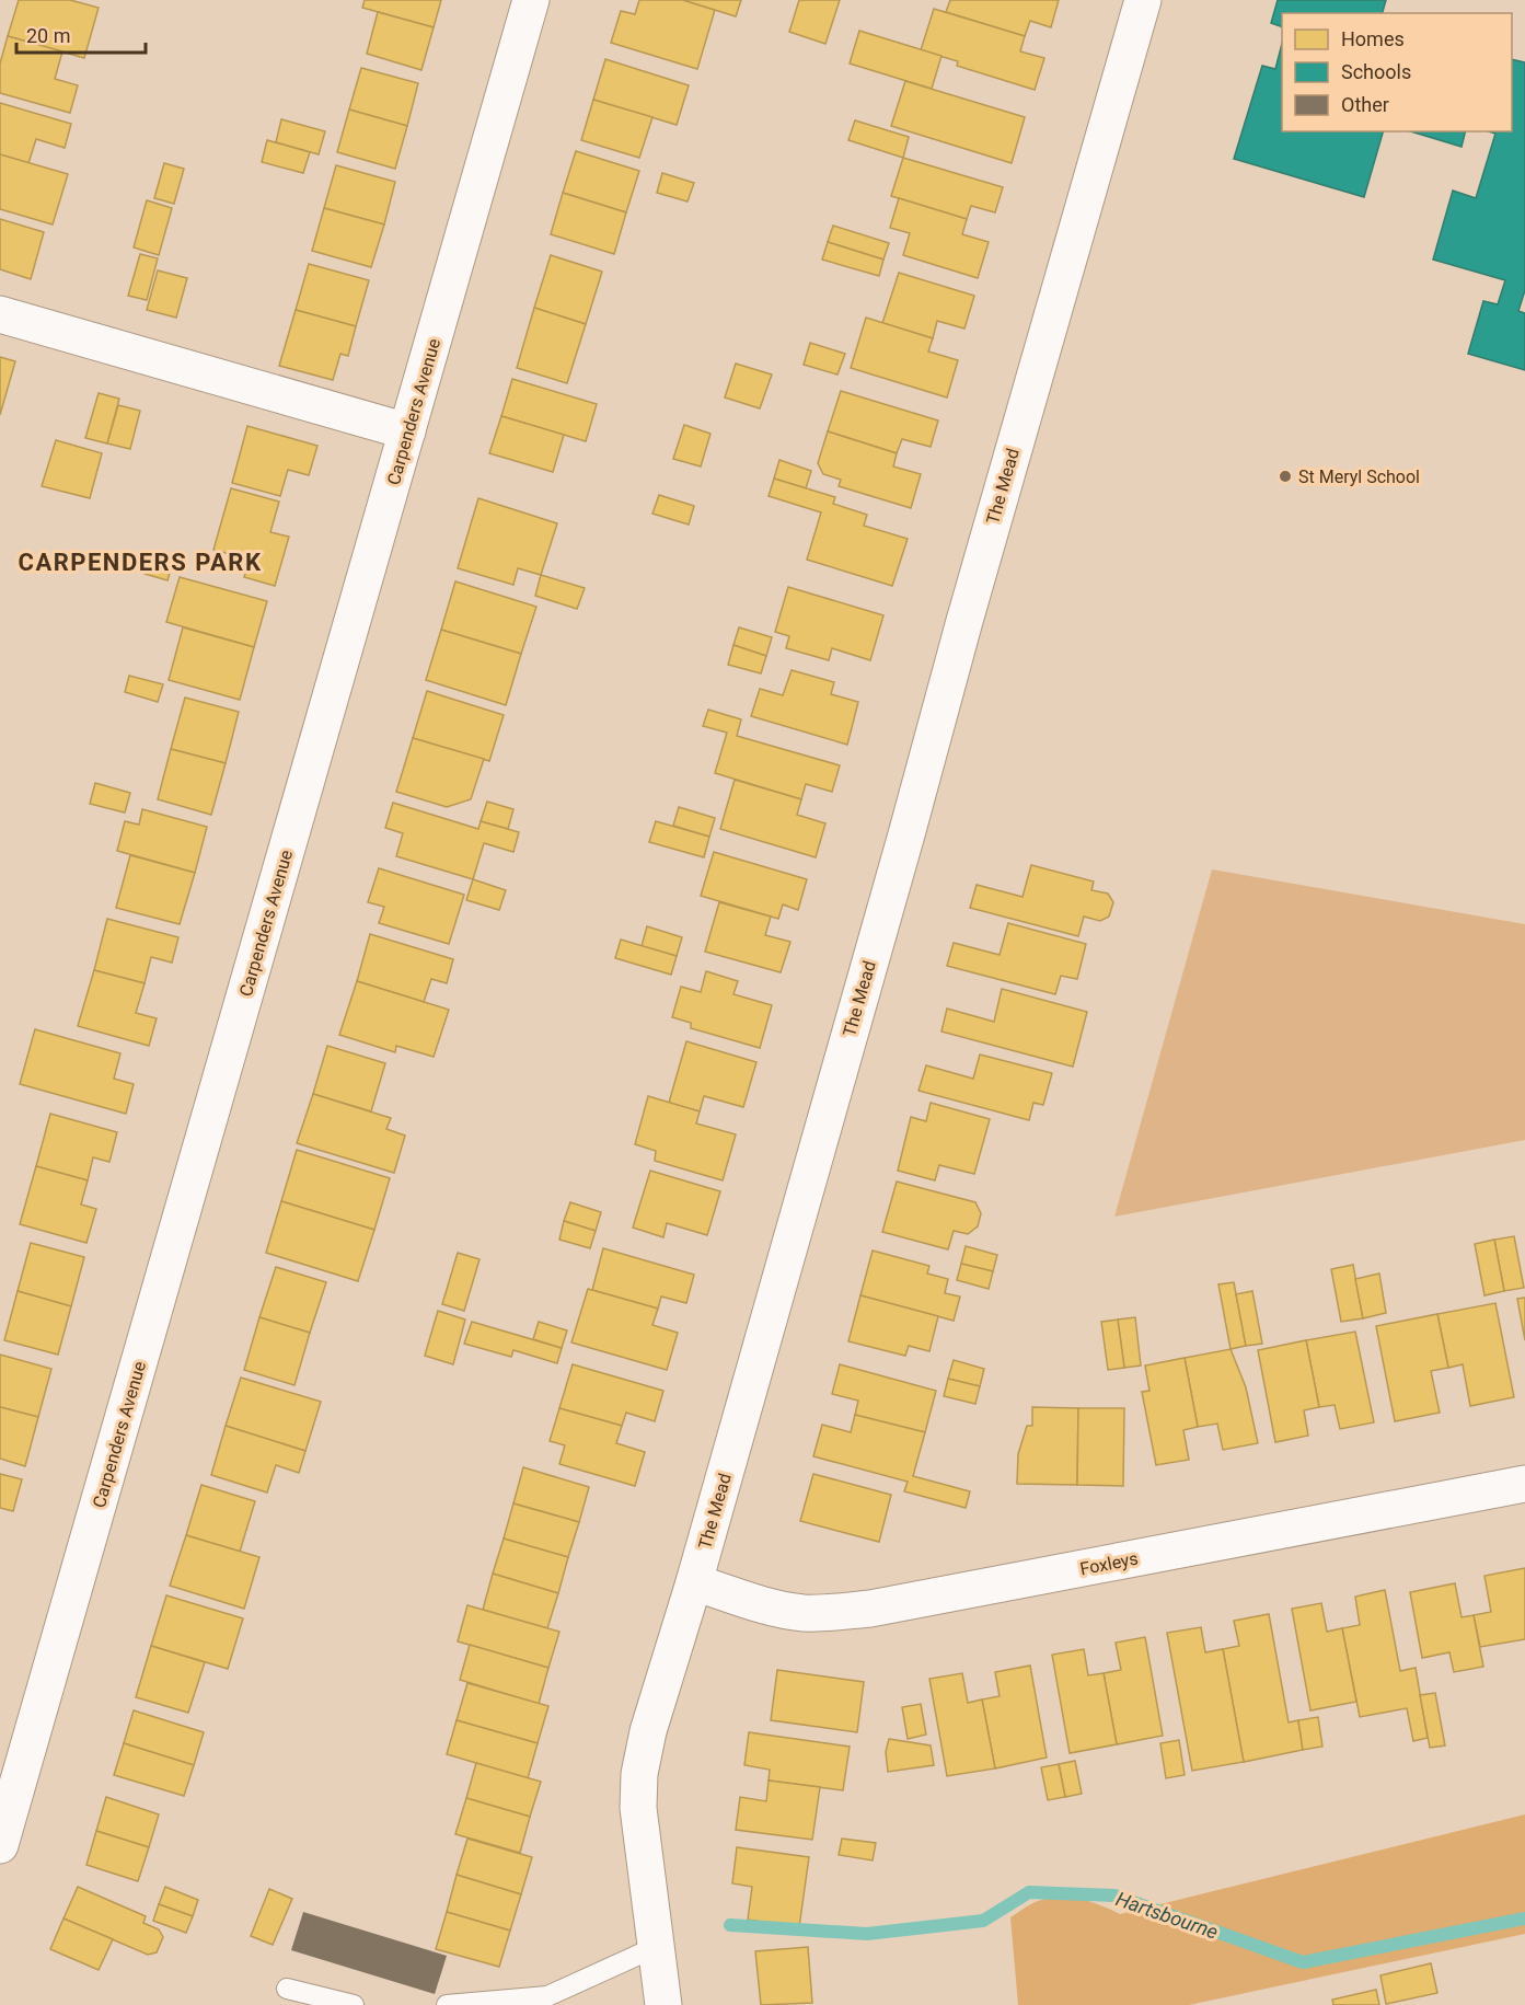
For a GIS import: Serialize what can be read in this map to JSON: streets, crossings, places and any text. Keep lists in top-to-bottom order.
{
  "streets": {
    "street": ["Carpenders Avenue", "The Mead", "Foxleys"]
  },
  "crossings": [
    ["The Mead", "Foxleys"]
  ],
  "districts": ["CARPENDERS PARK"],
  "water": ["Hartsbourne"],
  "places": ["St Meryl School"],
  "legend": ["Homes", "Schools", "Other"],
  "scale_bar": "20 m"
}
